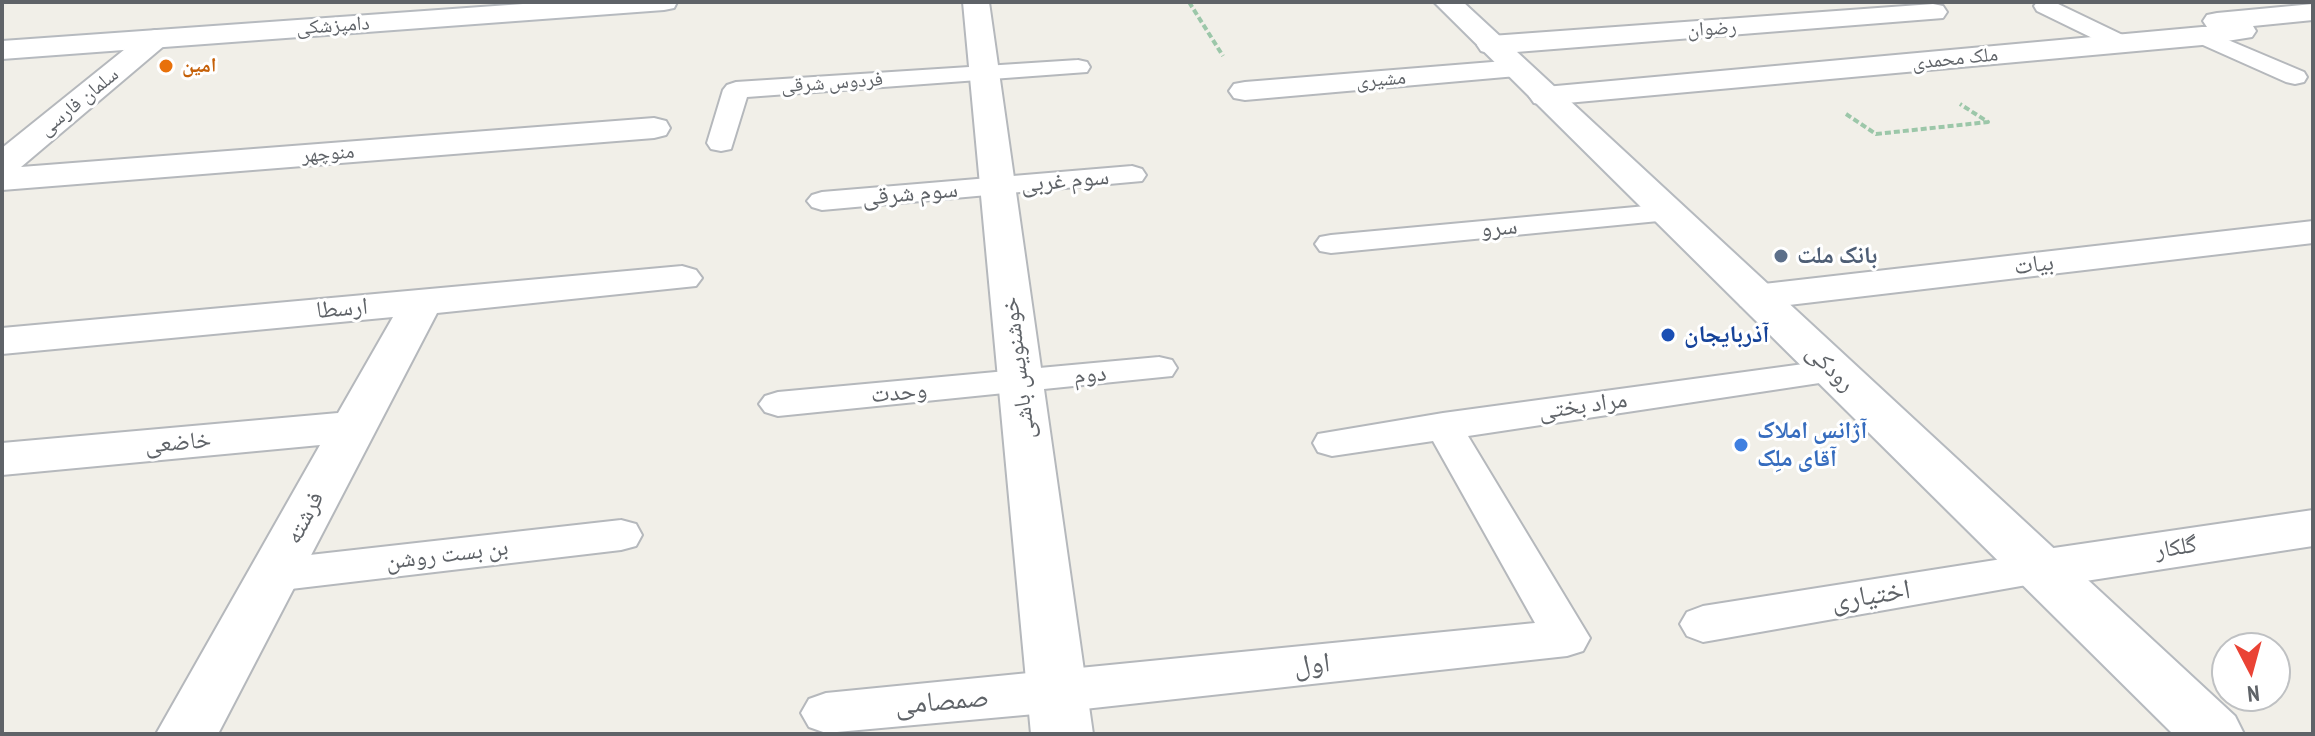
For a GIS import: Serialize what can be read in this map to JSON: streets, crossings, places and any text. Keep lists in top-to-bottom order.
{
  "streets": {
    "street": [
      "دامپزشکی",
      "رضوان",
      "ملک محمدی",
      "مشیری",
      "سلمان فارسی",
      "منوچهر",
      "بیات",
      "ارسطا",
      "خوشنویس باشی",
      "رودکی",
      "خاضعی",
      "فرشته",
      "گلکار"
    ],
    "lane": [
      "فردوس شرقی",
      "سوم غربی",
      "سوم شرقی",
      "سرو",
      "دوم",
      "وحدت",
      "مراد بختی",
      "بن بست روشن",
      "اختیاری",
      "اول",
      "صمصامی"
    ]
  },
  "crossings": [
    ["دامپزشکی", "سلمان فارسی"],
    ["رضوان", "ملک محمدی"],
    ["رضوان", "مشیری"],
    ["رضوان", "رودکی"],
    ["ملک محمدی", "مشیری"],
    ["ملک محمدی", "رودکی"],
    ["مشیری", "رودکی"],
    ["فردوس شرقی", "خوشنویس باشی"],
    ["سوم غربی", "سوم شرقی"],
    ["سوم غربی", "خوشنویس باشی"],
    ["سوم شرقی", "خوشنویس باشی"],
    ["سرو", "رودکی"],
    ["بیات", "رودکی"],
    ["ارسطا", "فرشته"],
    ["خوشنویس باشی", "دوم"],
    ["خوشنویس باشی", "وحدت"],
    ["خوشنویس باشی", "اول"],
    ["خوشنویس باشی", "صمصامی"],
    ["رودکی", "مراد بختی"],
    ["رودکی", "گلکار"],
    ["رودکی", "اختیاری"],
    ["دوم", "وحدت"],
    ["مراد بختی", "اول"],
    ["خاضعی", "فرشته"],
    ["فرشته", "بن بست روشن"],
    ["گلکار", "اختیاری"],
    ["اول", "صمصامی"]
  ],
  "places": [
    "امین",
    "بانک ملت",
    "آذربایجان",
    "آژانس املاک آقای ملِک"
  ],
  "north": "bottom"
}
